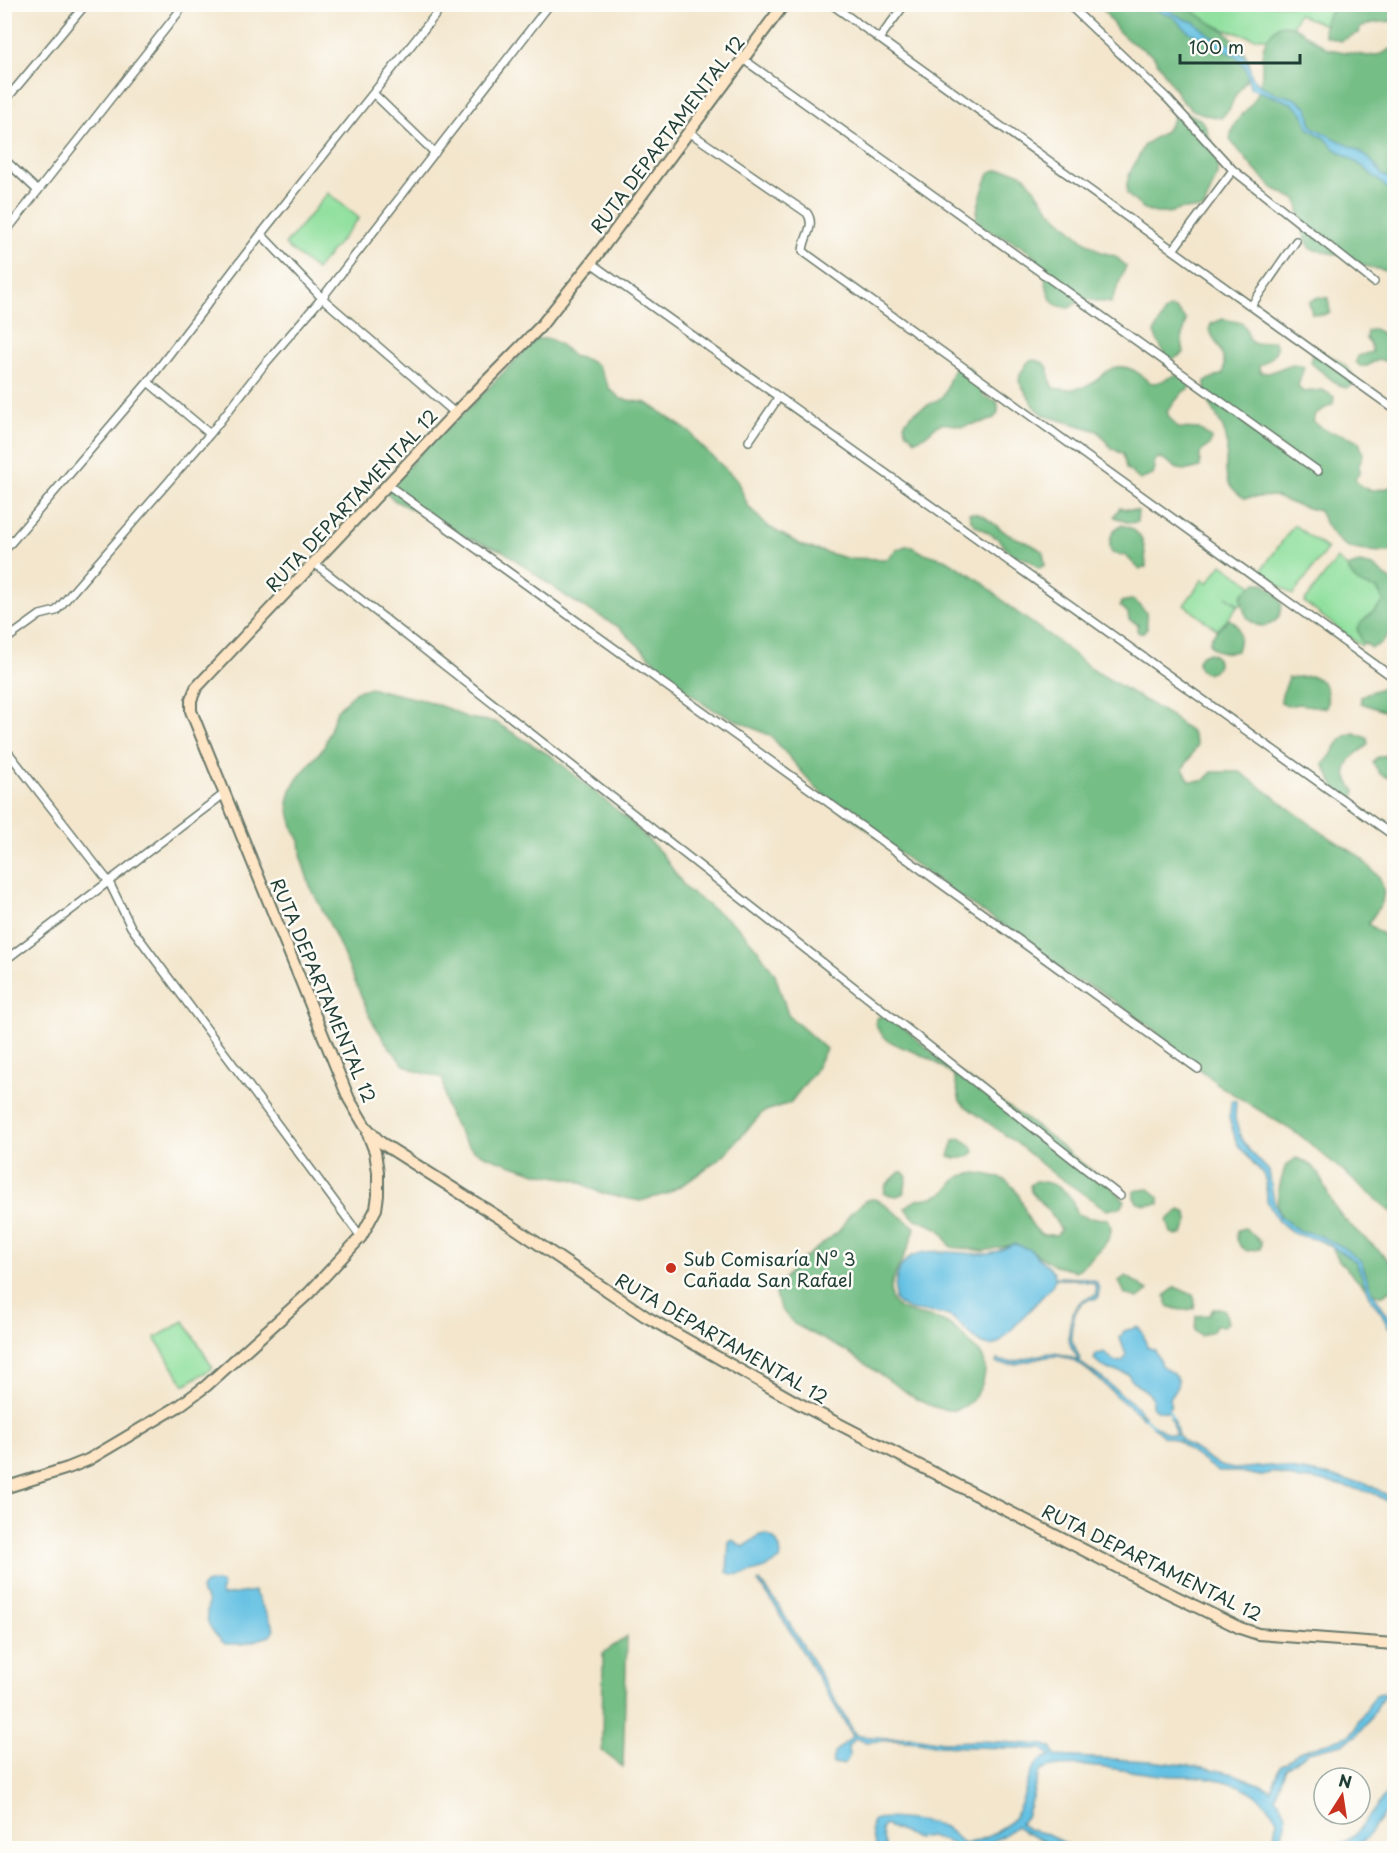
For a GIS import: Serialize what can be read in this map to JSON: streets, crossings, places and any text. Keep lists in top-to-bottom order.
{
  "streets": {
    "main road": ["RUTA DEPARTAMENTAL 12"]
  },
  "places": ["Sub Comisaría Nº 3 Cañada San Rafael"],
  "scale_bar": "100 m",
  "north": "top"
}
